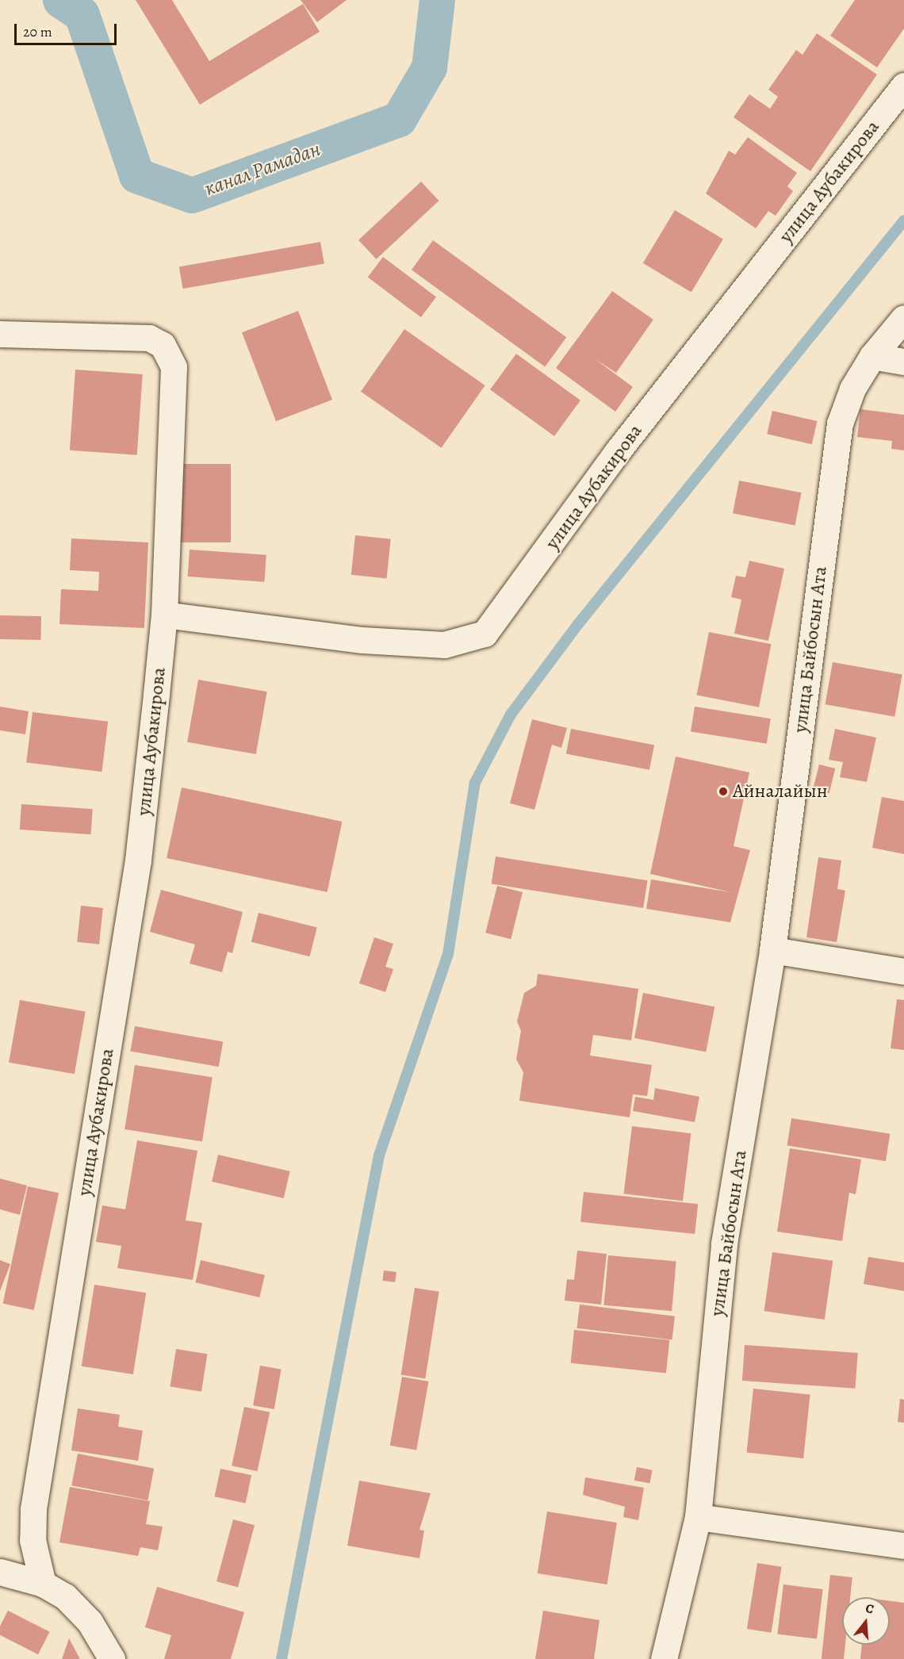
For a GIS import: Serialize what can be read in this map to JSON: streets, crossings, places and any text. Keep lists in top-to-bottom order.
{
  "streets": {
    "street": ["улица Аубакирова", "улица Байбосын Ата"]
  },
  "water": ["канал Рамадан"],
  "places": ["Айналайын"],
  "scale_bar": "20 m",
  "north": "top"
}
